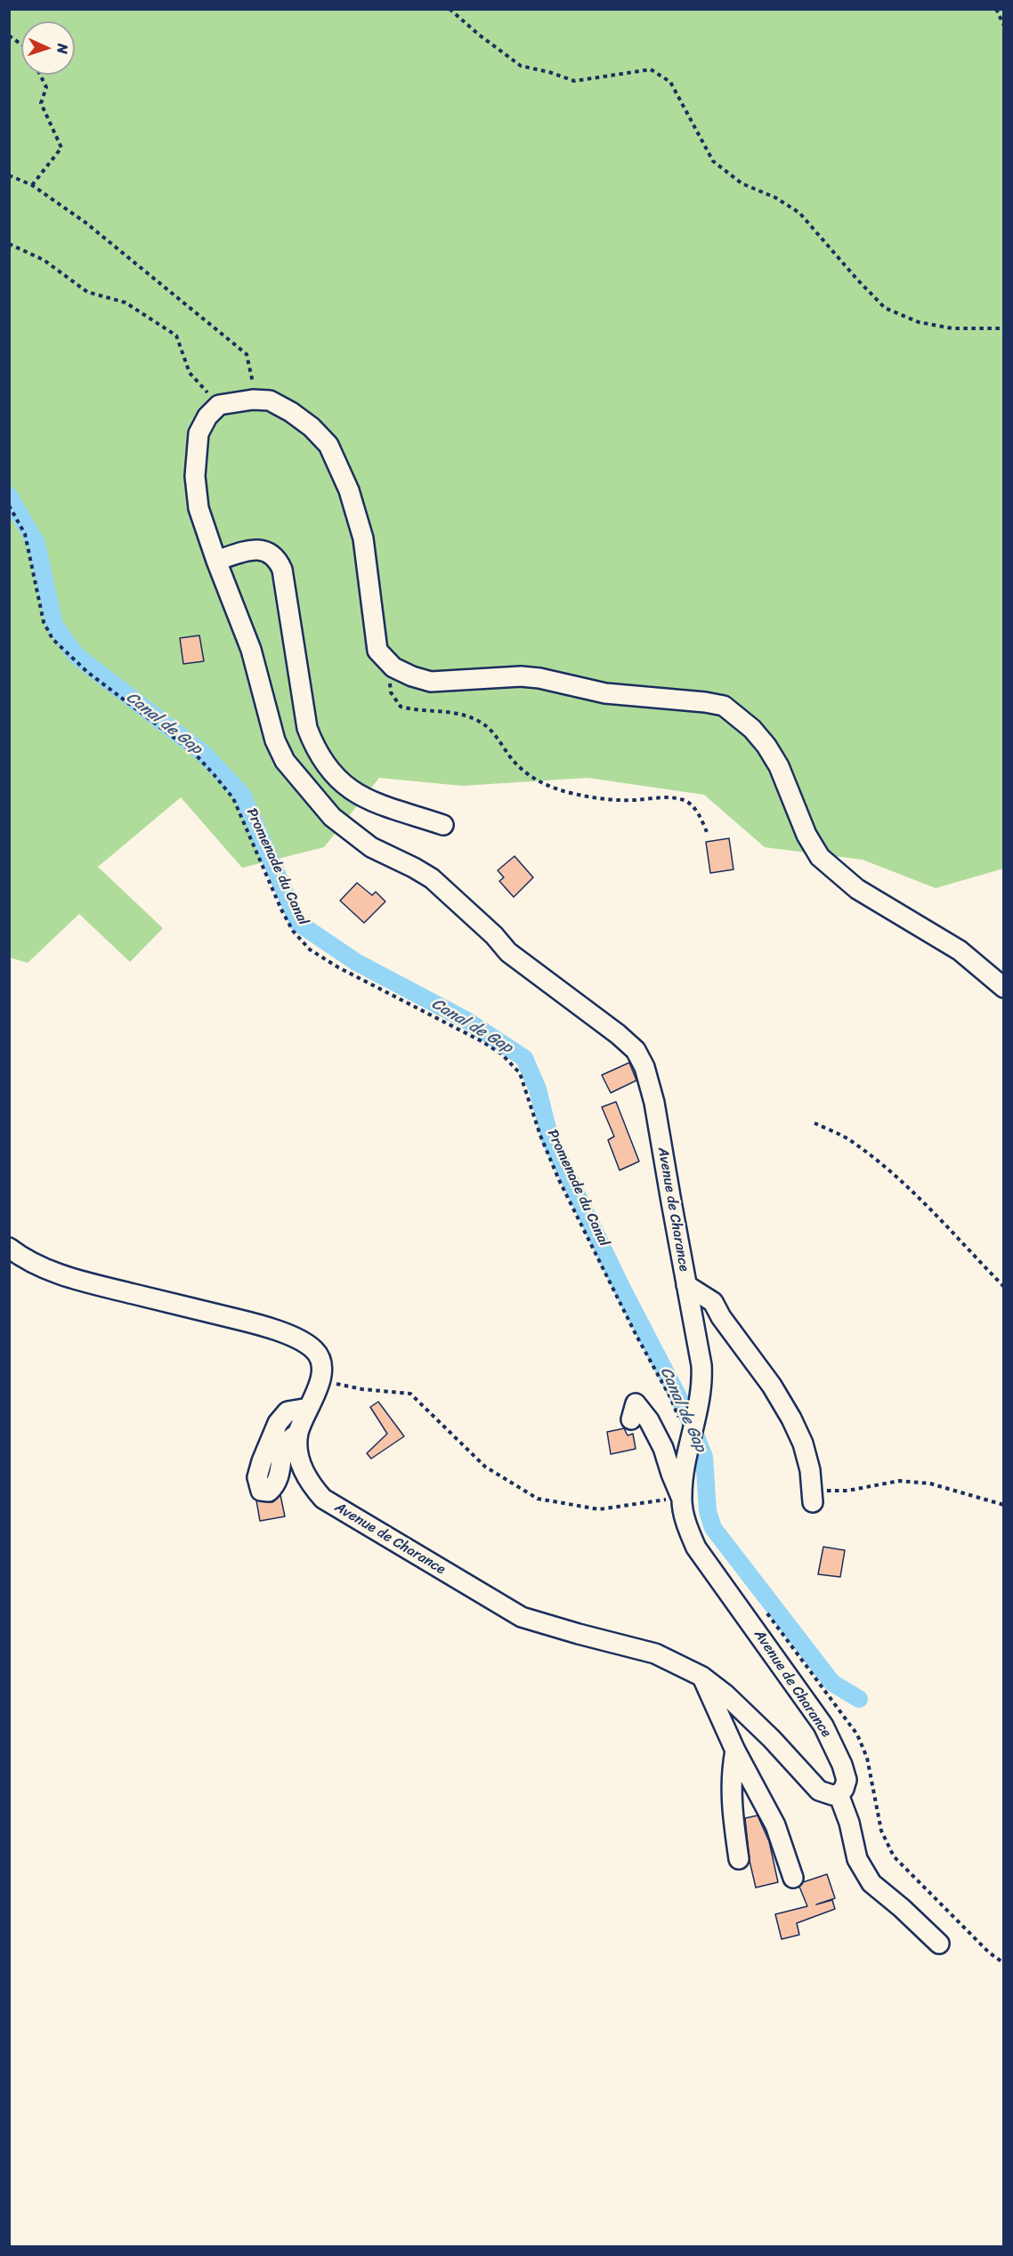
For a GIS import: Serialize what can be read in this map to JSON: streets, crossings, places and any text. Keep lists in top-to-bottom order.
{
  "streets": {
    "street": ["Avenue de Charance"],
    "path": ["Promenade du Canal"]
  },
  "crossings": [
    ["Promenade du Canal", "Avenue de Charance"]
  ],
  "water": ["Canal de Gap"],
  "north": "right"
}
